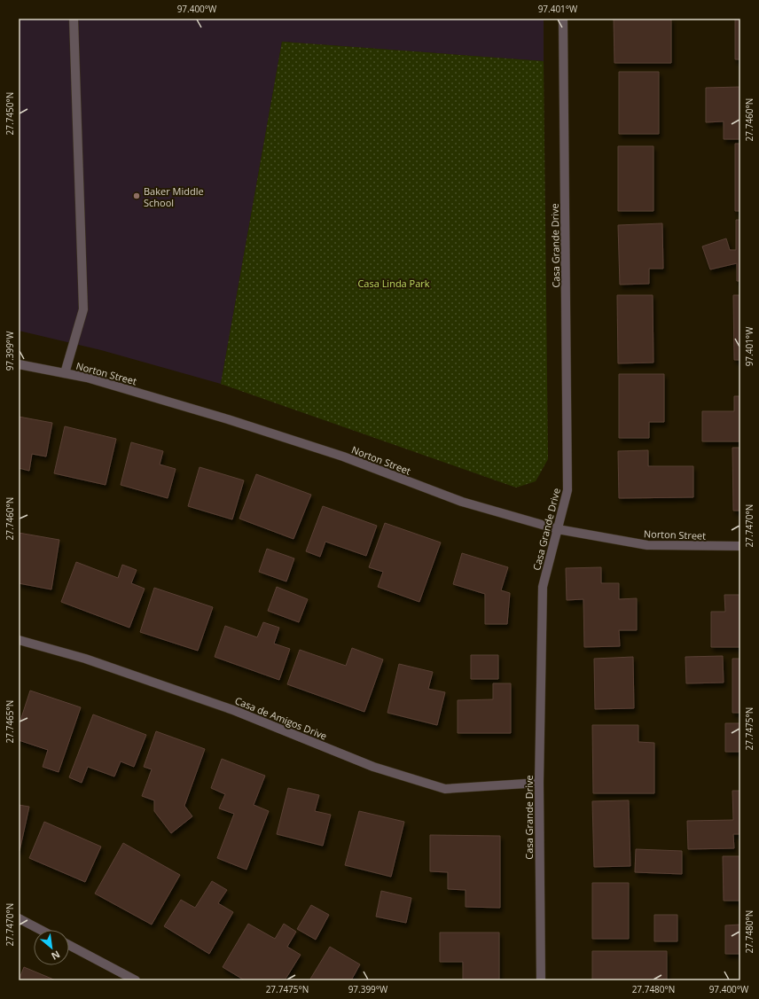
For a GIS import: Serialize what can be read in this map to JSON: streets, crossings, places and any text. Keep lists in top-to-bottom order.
{
  "streets": {
    "street": ["Casa Grande Drive", "Norton Street", "Casa de Amigos Drive"]
  },
  "crossings": [
    ["Casa Grande Drive", "Norton Street"],
    ["Casa Grande Drive", "Casa de Amigos Drive"]
  ],
  "parks": ["Casa Linda Park"],
  "places": ["Baker Middle School"],
  "north": "bottom right",
  "coordinates": [
    "97.400°W",
    "97.401°W",
    "27.7450°N",
    "27.7460°N",
    "97.399°W",
    "27.7470°N",
    "27.7465°N",
    "27.7475°N",
    "27.7480°N"
  ]
}
